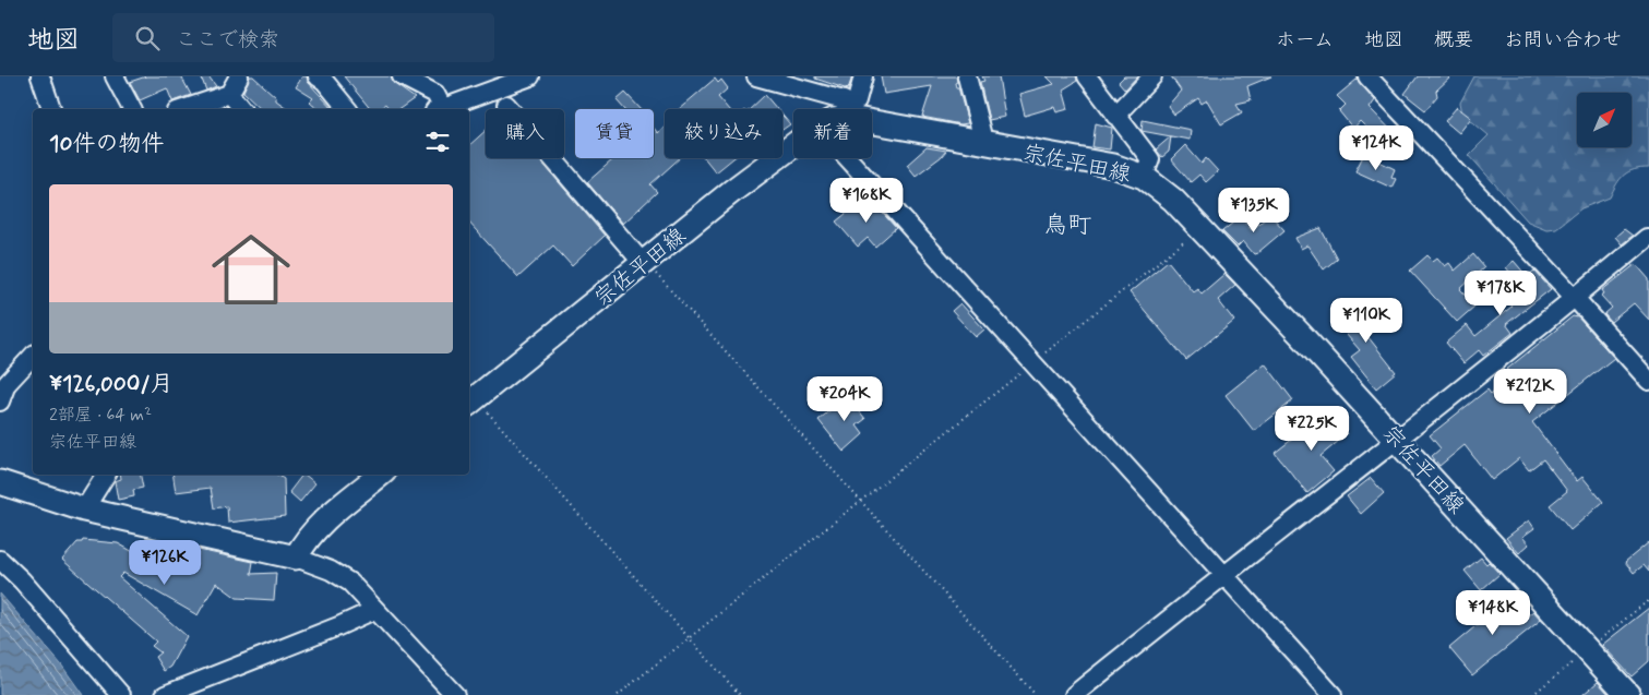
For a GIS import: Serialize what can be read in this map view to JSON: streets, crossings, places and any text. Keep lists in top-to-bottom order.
{
  "streets": {
    "main road": ["宗佐平田線"]
  },
  "districts": ["鳥町"],
  "north": "top right",
  "page": {
    "header": "地図",
    "search": "ここで検索",
    "nav": [
      "ホーム",
      "地図",
      "概要",
      "お問い合わせ"
    ],
    "chip": [
      "購入",
      "賃貸",
      "絞り込み",
      "新着"
    ],
    "heading": "10件の物件",
    "price": [
      "¥124K",
      "¥168K",
      "¥135K",
      "¥178K",
      "¥110K",
      "¥212K",
      "¥204K",
      "¥225K",
      "¥126K",
      "¥148K"
    ],
    "list": [
      {
        "name": "¥126,000/月",
        "note": "2部屋 · 64 m² · 宗佐平田線"
      }
    ]
  }
}
